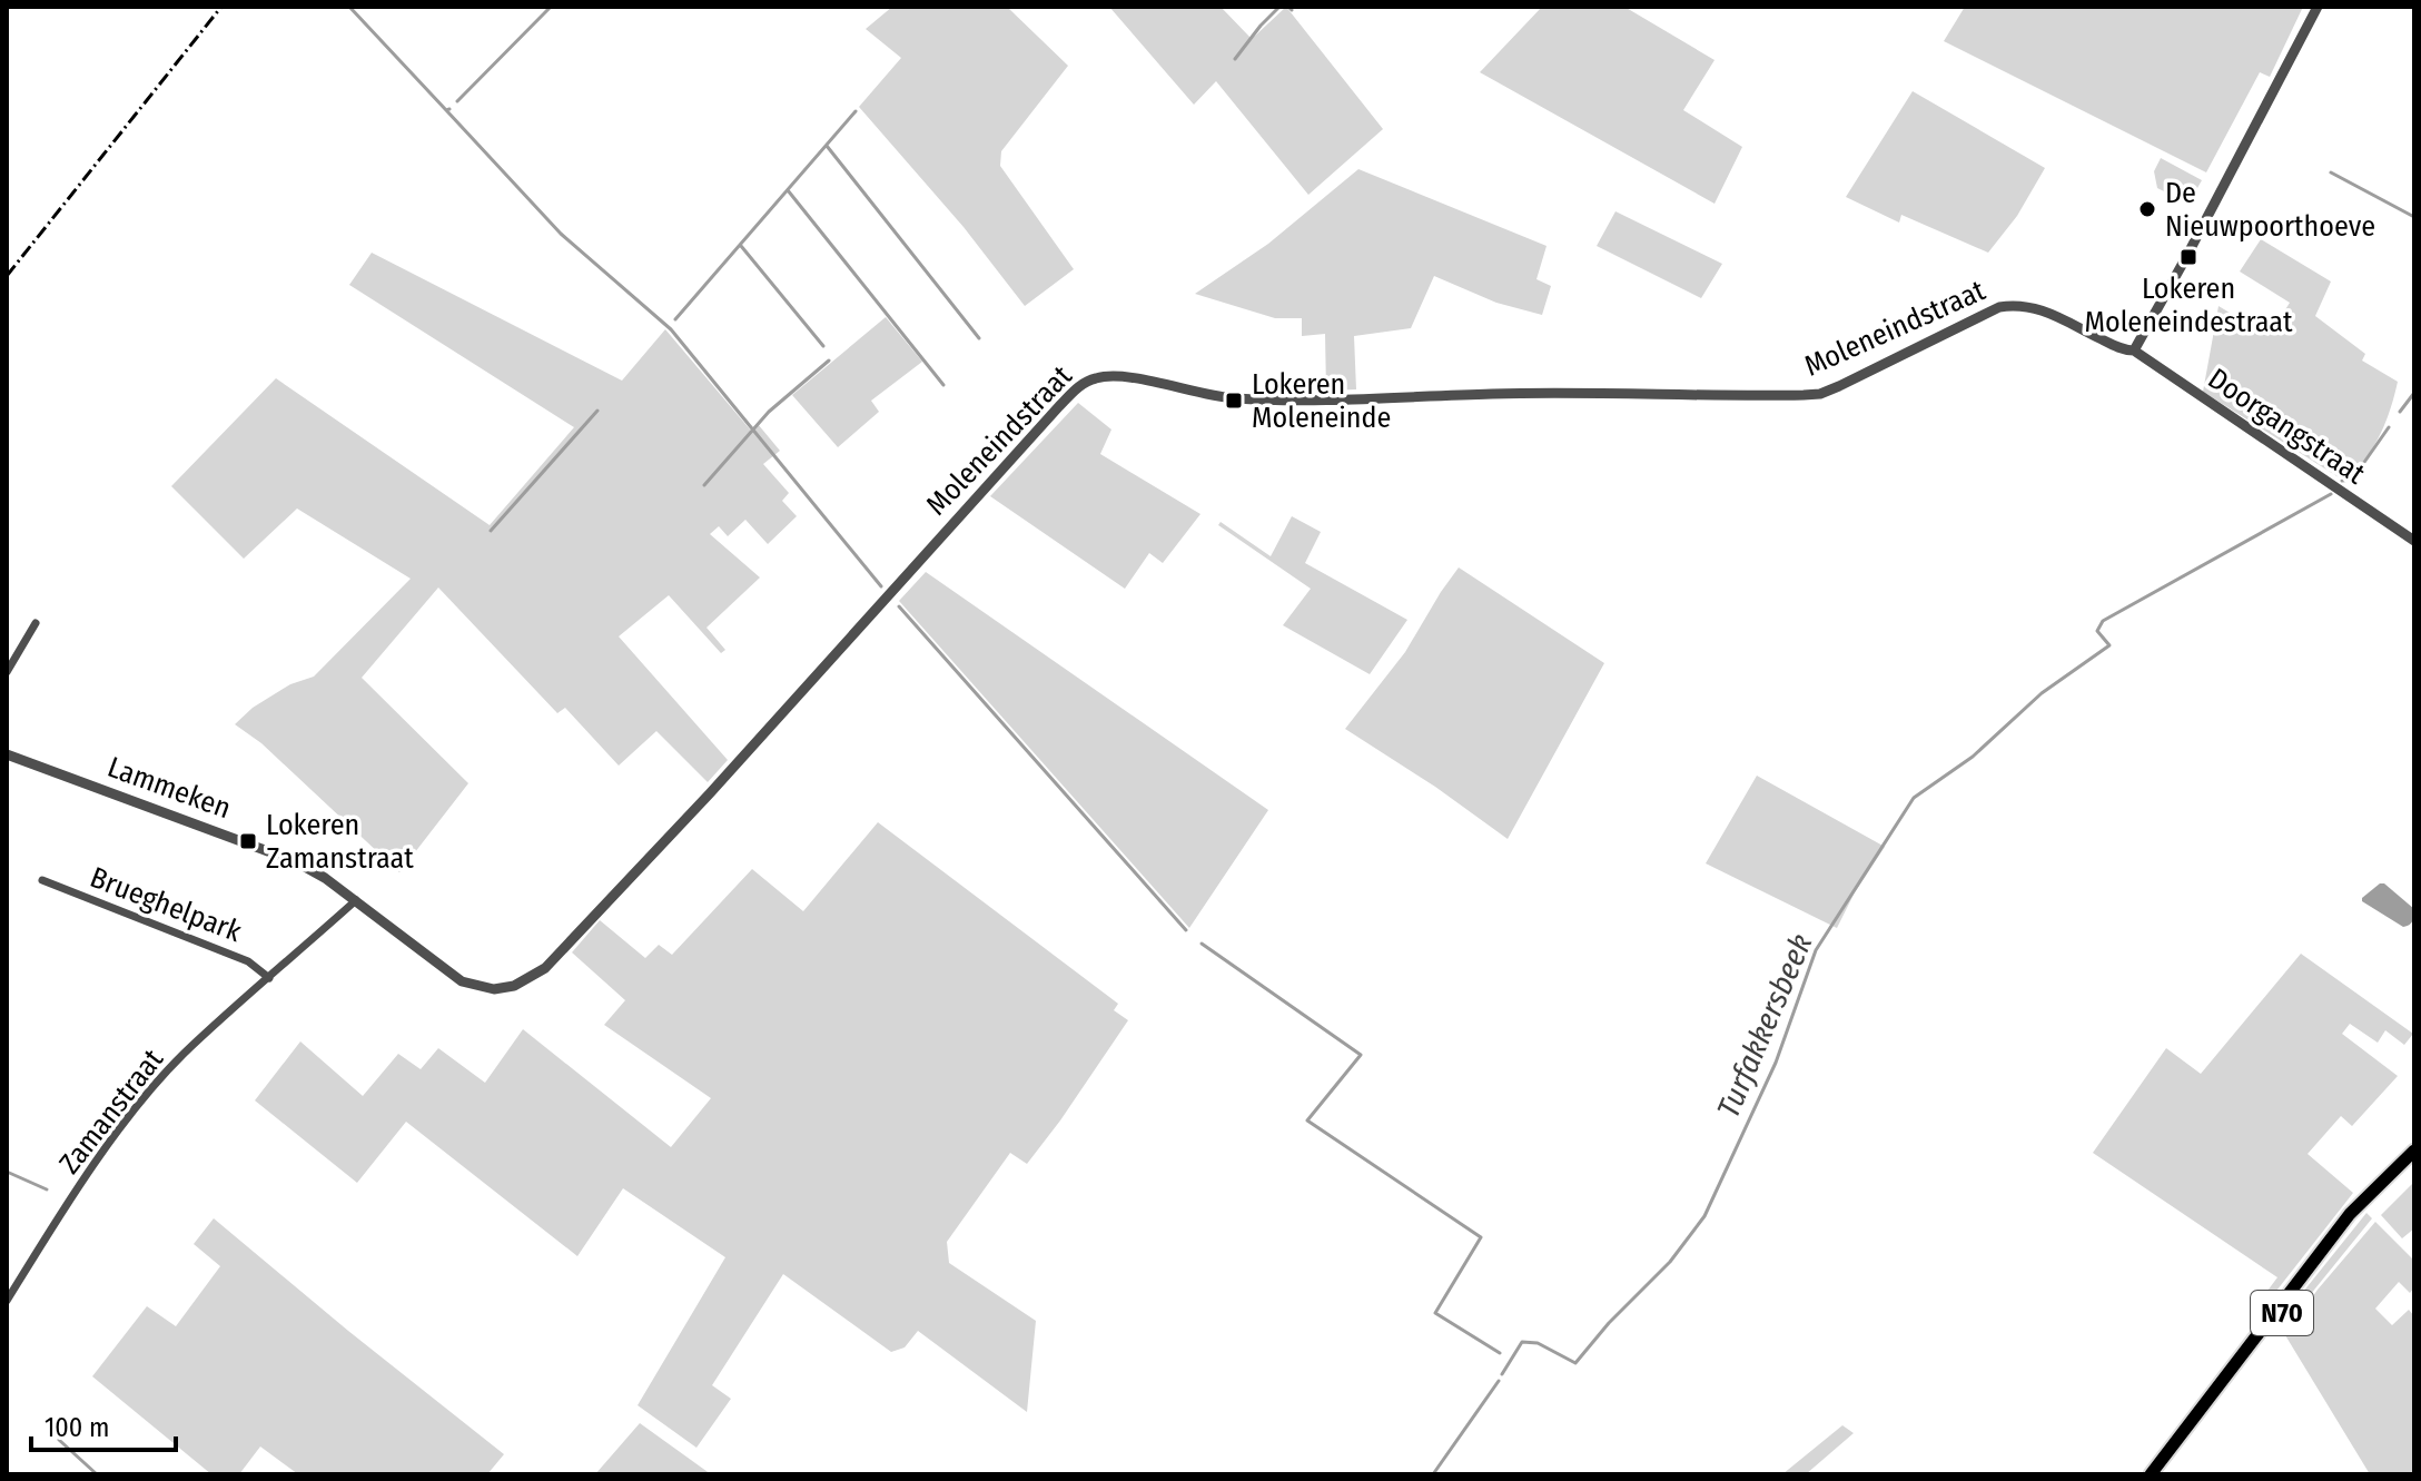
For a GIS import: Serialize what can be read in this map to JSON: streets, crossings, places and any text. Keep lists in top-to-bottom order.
{
  "streets": {
    "main road": ["N70"],
    "street": [
      "Moleneindstraat",
      "Doorgangstraat",
      "Lammeken",
      "Brueghelpark",
      "Zamanstraat"
    ]
  },
  "crossings": [
    ["Moleneindstraat", "Doorgangstraat"],
    ["Moleneindstraat", "Lammeken"],
    ["Moleneindstraat", "Zamanstraat"],
    ["Lammeken", "Zamanstraat"],
    ["Brueghelpark", "Zamanstraat"]
  ],
  "water": ["Turfakkersbeek"],
  "places": {
    "other": ["De Nieuwpoorthoeve"],
    "transit": ["Lokeren Moleneindestraat", "Lokeren Moleneinde", "Lokeren Zamanstraat"]
  },
  "scale_bar": "100 m"
}
